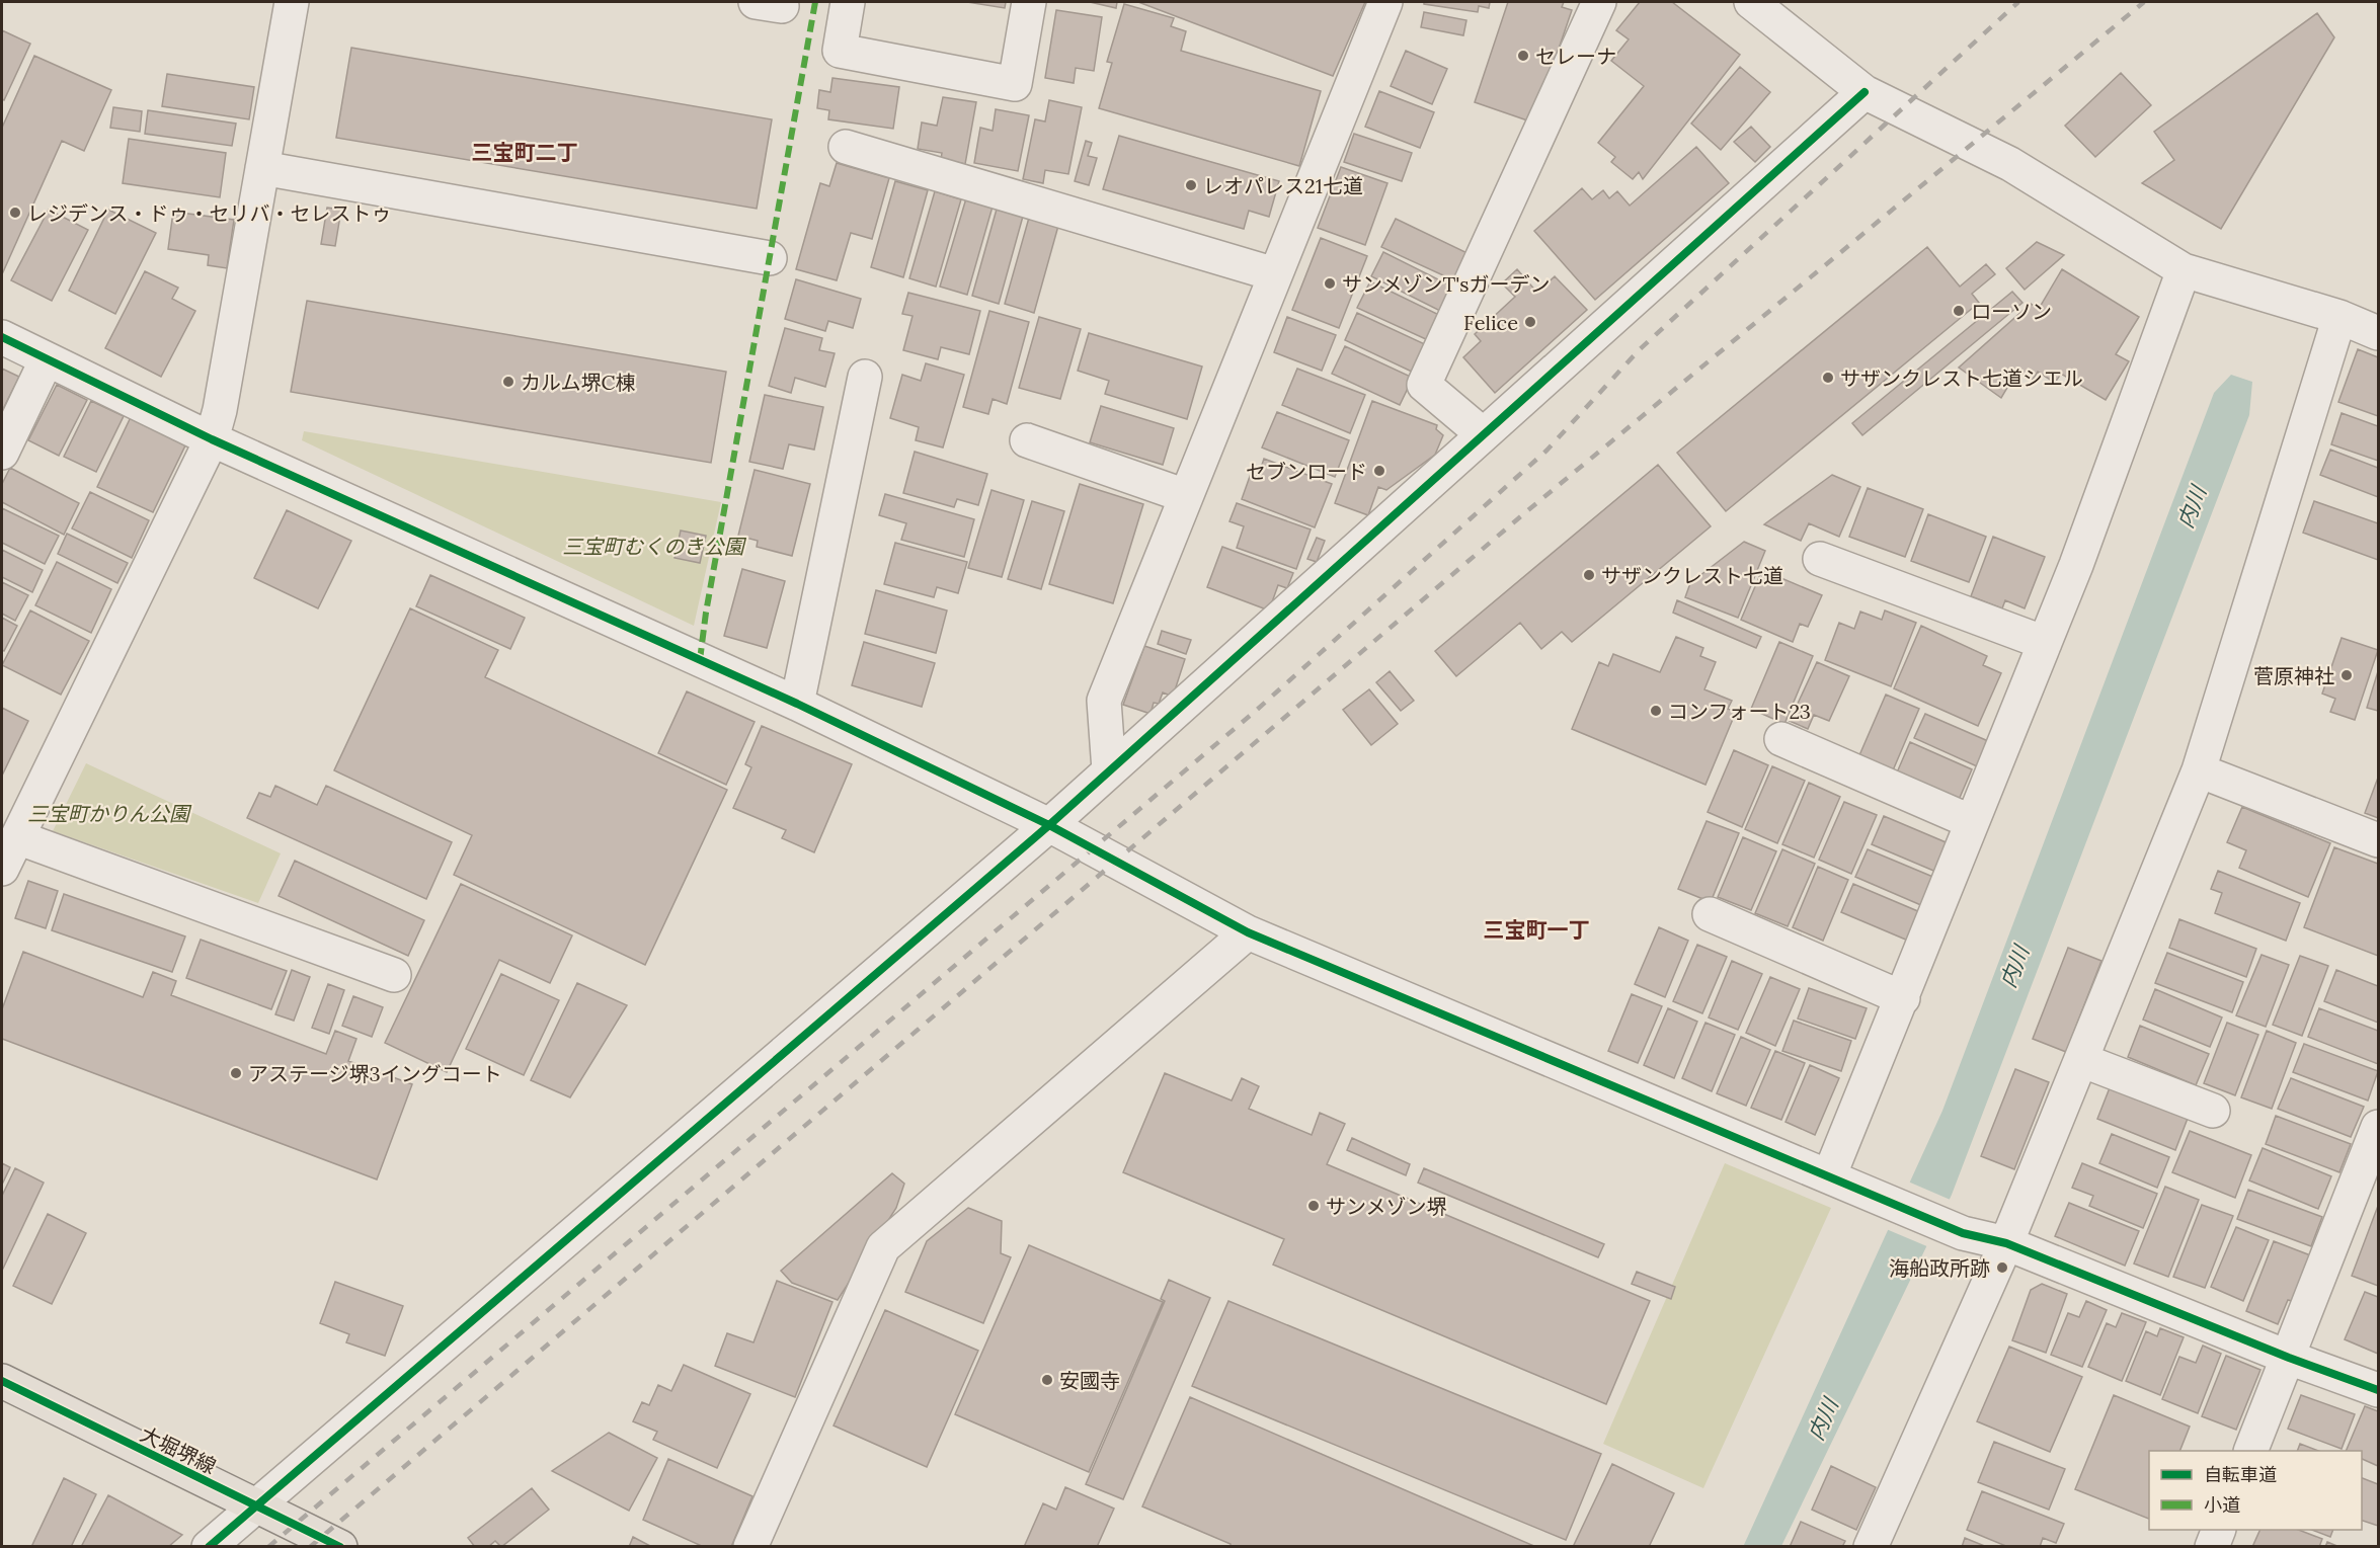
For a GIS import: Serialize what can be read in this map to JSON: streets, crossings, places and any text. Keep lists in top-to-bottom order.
{
  "streets": {
    "main road": ["大堀堺線"]
  },
  "districts": ["三宝町二丁", "三宝町一丁"],
  "water": ["内川"],
  "parks": ["三宝町むくのき公園", "三宝町かりん公園"],
  "places": [
    "セレーナ",
    "レオパレス21七道",
    "レジデンス・ドゥ・セリバ・セレストゥ",
    "サンメゾンT'sガーデン",
    "ローソン",
    "Felice",
    "サザンクレスト七道シエル",
    "カルム堺C棟",
    "セブンロード",
    "サザンクレスト七道",
    "菅原神社",
    "コンフォート23",
    "アステージ堺3イングコート",
    "サンメゾン堺",
    "海船政所跡",
    "安國寺"
  ],
  "legend": ["自転車道", "小道"]
}
